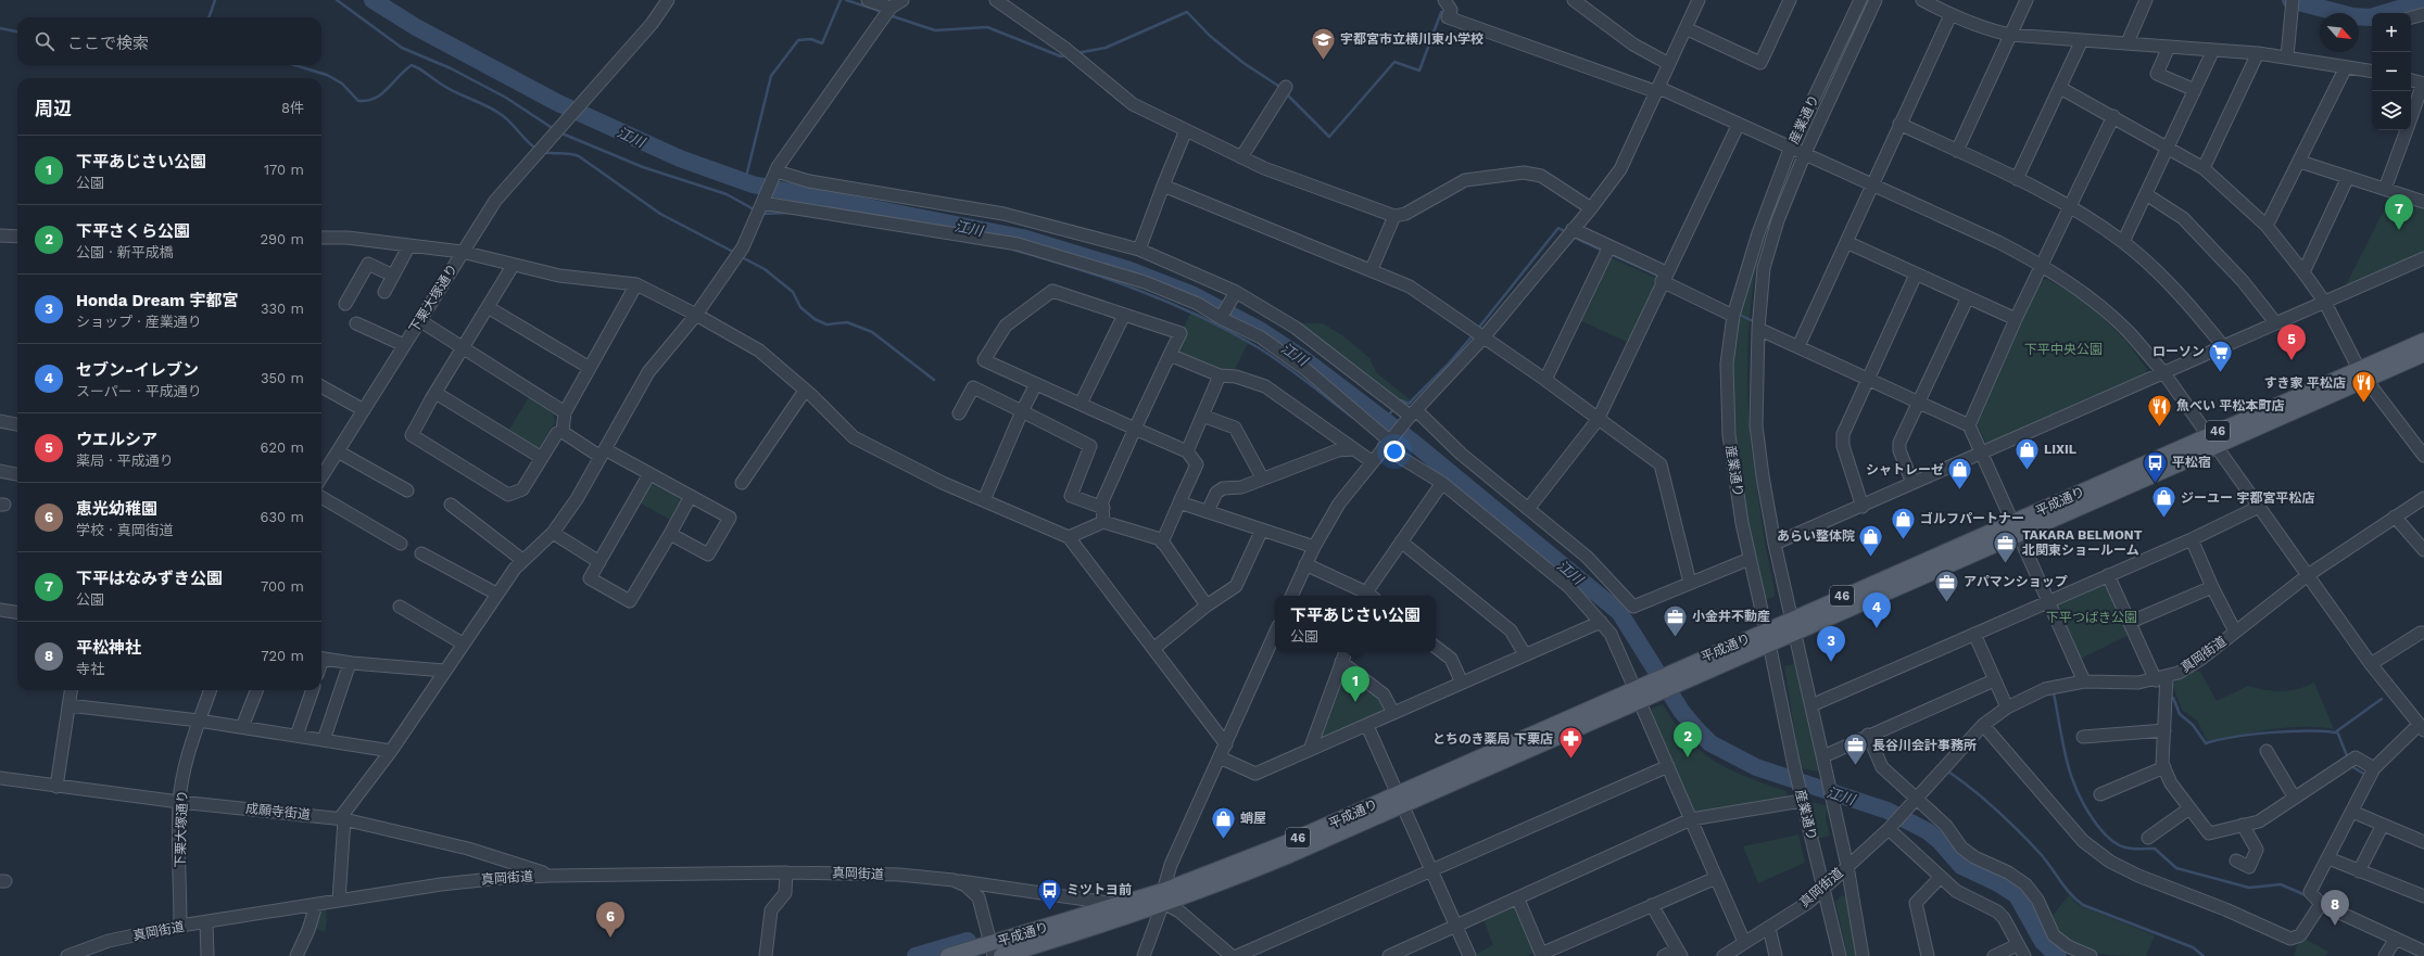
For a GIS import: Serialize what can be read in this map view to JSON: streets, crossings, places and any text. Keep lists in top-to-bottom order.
{
  "streets": {
    "main road": ["46", "平成通り"],
    "street": [
      "産業通り",
      "下栗大塚通り",
      "真岡街道",
      "成願寺街道"
    ]
  },
  "crossings": [
    ["産業通り", "平成通り"],
    ["産業通り", "真岡街道"],
    ["下栗大塚通り", "真岡街道"],
    ["下栗大塚通り", "成願寺街道"],
    ["平成通り", "真岡街道"],
    ["真岡街道", "成願寺街道"]
  ],
  "water": ["江川"],
  "parks": ["下平中央公園", "下平つばき公園"],
  "places": {
    "school or university": ["宇都宮市立横川東小学校"],
    "supermarket": ["ローソン"],
    "restaurant": ["すき家 平松店", "魚べい 平松本町店"],
    "shop": [
      "LIXIL",
      "シャトレーゼ",
      "ジーユー 宇都宮平松店",
      "ゴルフパートナー",
      "あらい整体院",
      "蛸屋"
    ],
    "bus stop": ["平松宿", "ミツトヨ前"],
    "office": [
      "TAKARA BELMONT 北関東ショールーム",
      "アパマンショップ",
      "小金井不動産",
      "長谷川会計事務所"
    ],
    "pharmacy": ["とちのき薬局 下栗店"]
  },
  "north": "bottom right",
  "page": {
    "map_buttons": ["+", "−"],
    "search": "ここで検索",
    "heading": ["周辺", "8件"],
    "list": [
      {
        "mark": "1",
        "name": "下平あじさい公園",
        "note": "公園",
        "value": "170 m"
      },
      {
        "mark": "2",
        "name": "下平さくら公園",
        "note": "公園 · 新平成橋",
        "value": "290 m"
      },
      {
        "mark": "3",
        "name": "Honda Dream 宇都宮",
        "note": "ショップ · 産業通り",
        "value": "330 m"
      },
      {
        "mark": "4",
        "name": "セブン-イレブン",
        "note": "スーパー · 平成通り",
        "value": "350 m"
      },
      {
        "mark": "5",
        "name": "ウエルシア",
        "note": "薬局 · 平成通り",
        "value": "620 m"
      },
      {
        "mark": "6",
        "name": "恵光幼稚園",
        "note": "学校 · 真岡街道",
        "value": "630 m"
      },
      {
        "mark": "7",
        "name": "下平はなみずき公園",
        "note": "公園",
        "value": "700 m"
      },
      {
        "mark": "8",
        "name": "平松神社",
        "note": "寺社",
        "value": "720 m"
      }
    ],
    "pins": [
      "7",
      "5",
      "4",
      "3",
      "1",
      "2",
      "8",
      "6"
    ],
    "popup": ["下平あじさい公園", "公園"]
  }
}
